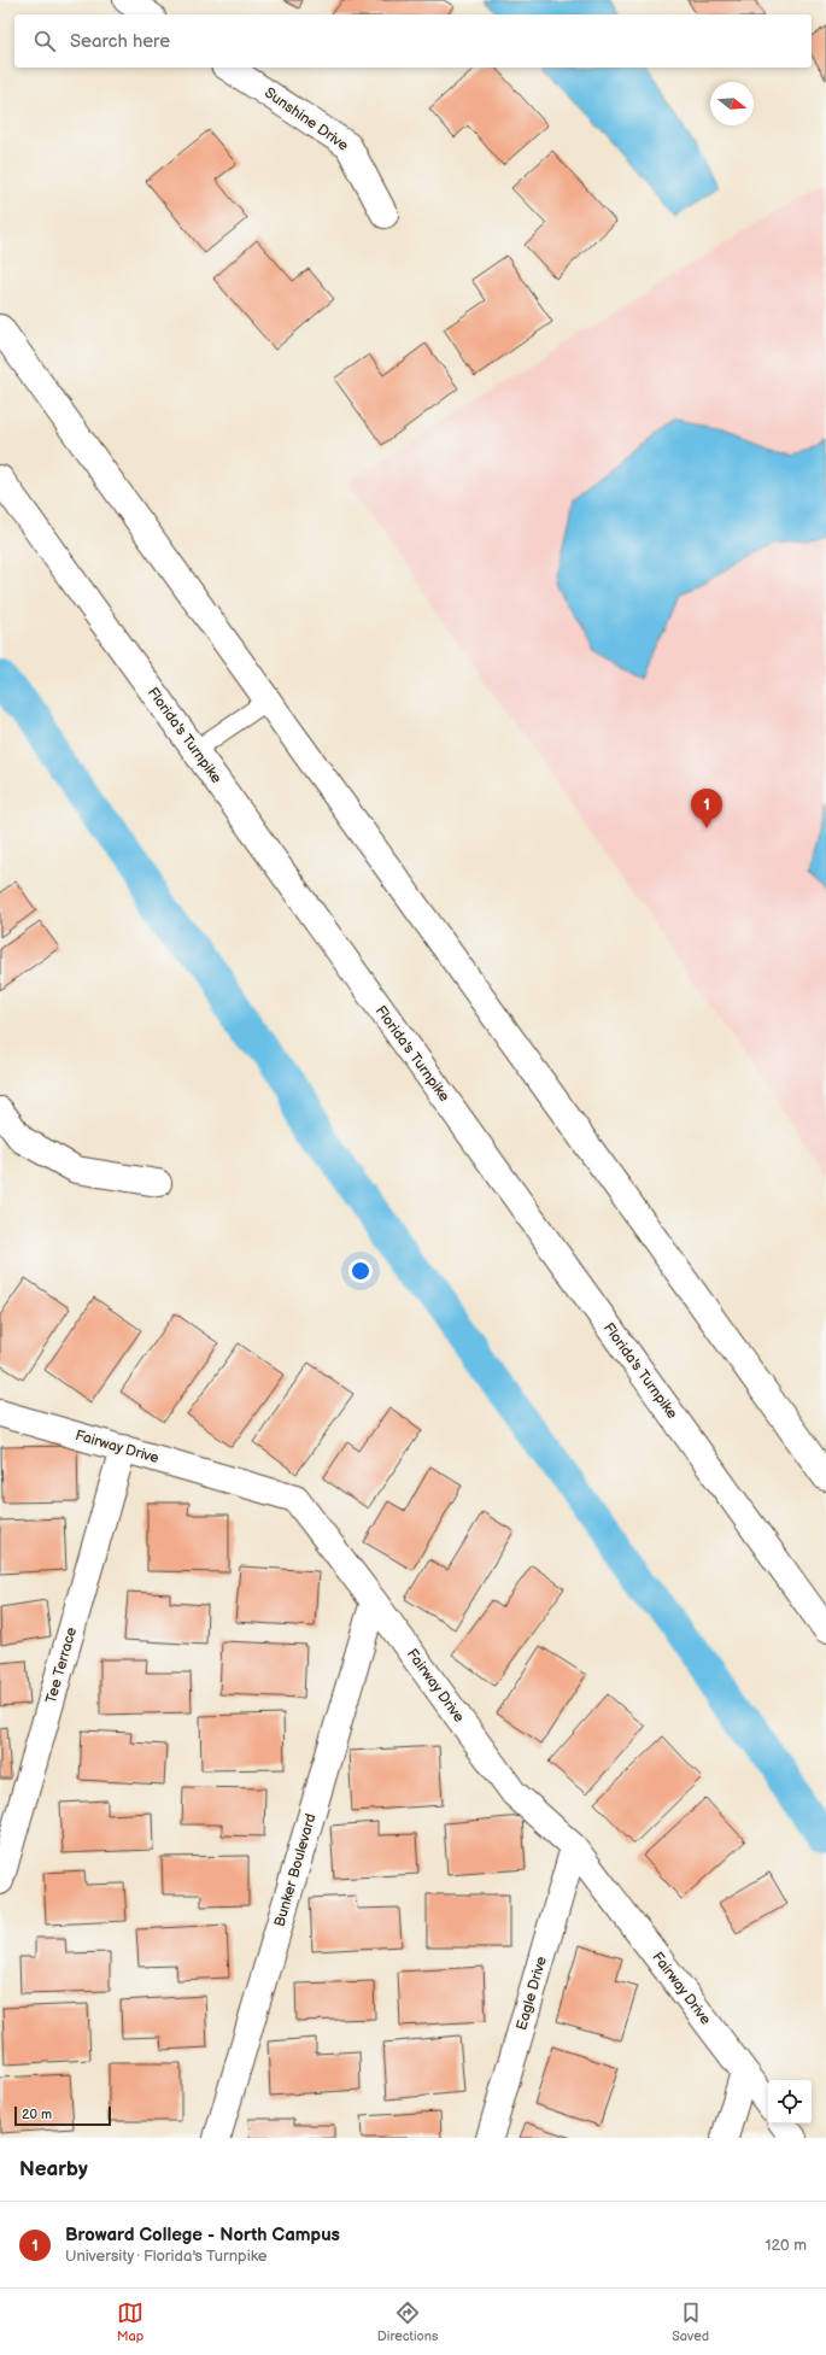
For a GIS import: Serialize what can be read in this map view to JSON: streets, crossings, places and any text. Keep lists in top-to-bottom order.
{
  "streets": {
    "main road": [
      "Sunshine Drive",
      "Florida's Turnpike",
      "Fairway Drive",
      "Tee Terrace",
      "Bunker Boulevard",
      "Eagle Drive"
    ]
  },
  "crossings": [
    ["Fairway Drive", "Tee Terrace"],
    ["Fairway Drive", "Bunker Boulevard"],
    ["Fairway Drive", "Eagle Drive"]
  ],
  "scale_bar": "20 m",
  "north": "right",
  "page": {
    "search": "Search here",
    "pins": "1",
    "scale": "20 m",
    "heading": "Nearby",
    "list": [
      {
        "mark": "1",
        "name": "Broward College - North Campus",
        "note": "University · Florida's Turnpike",
        "value": "120 m"
      }
    ],
    "nav": ["Map", "Directions", "Saved"]
  }
}
